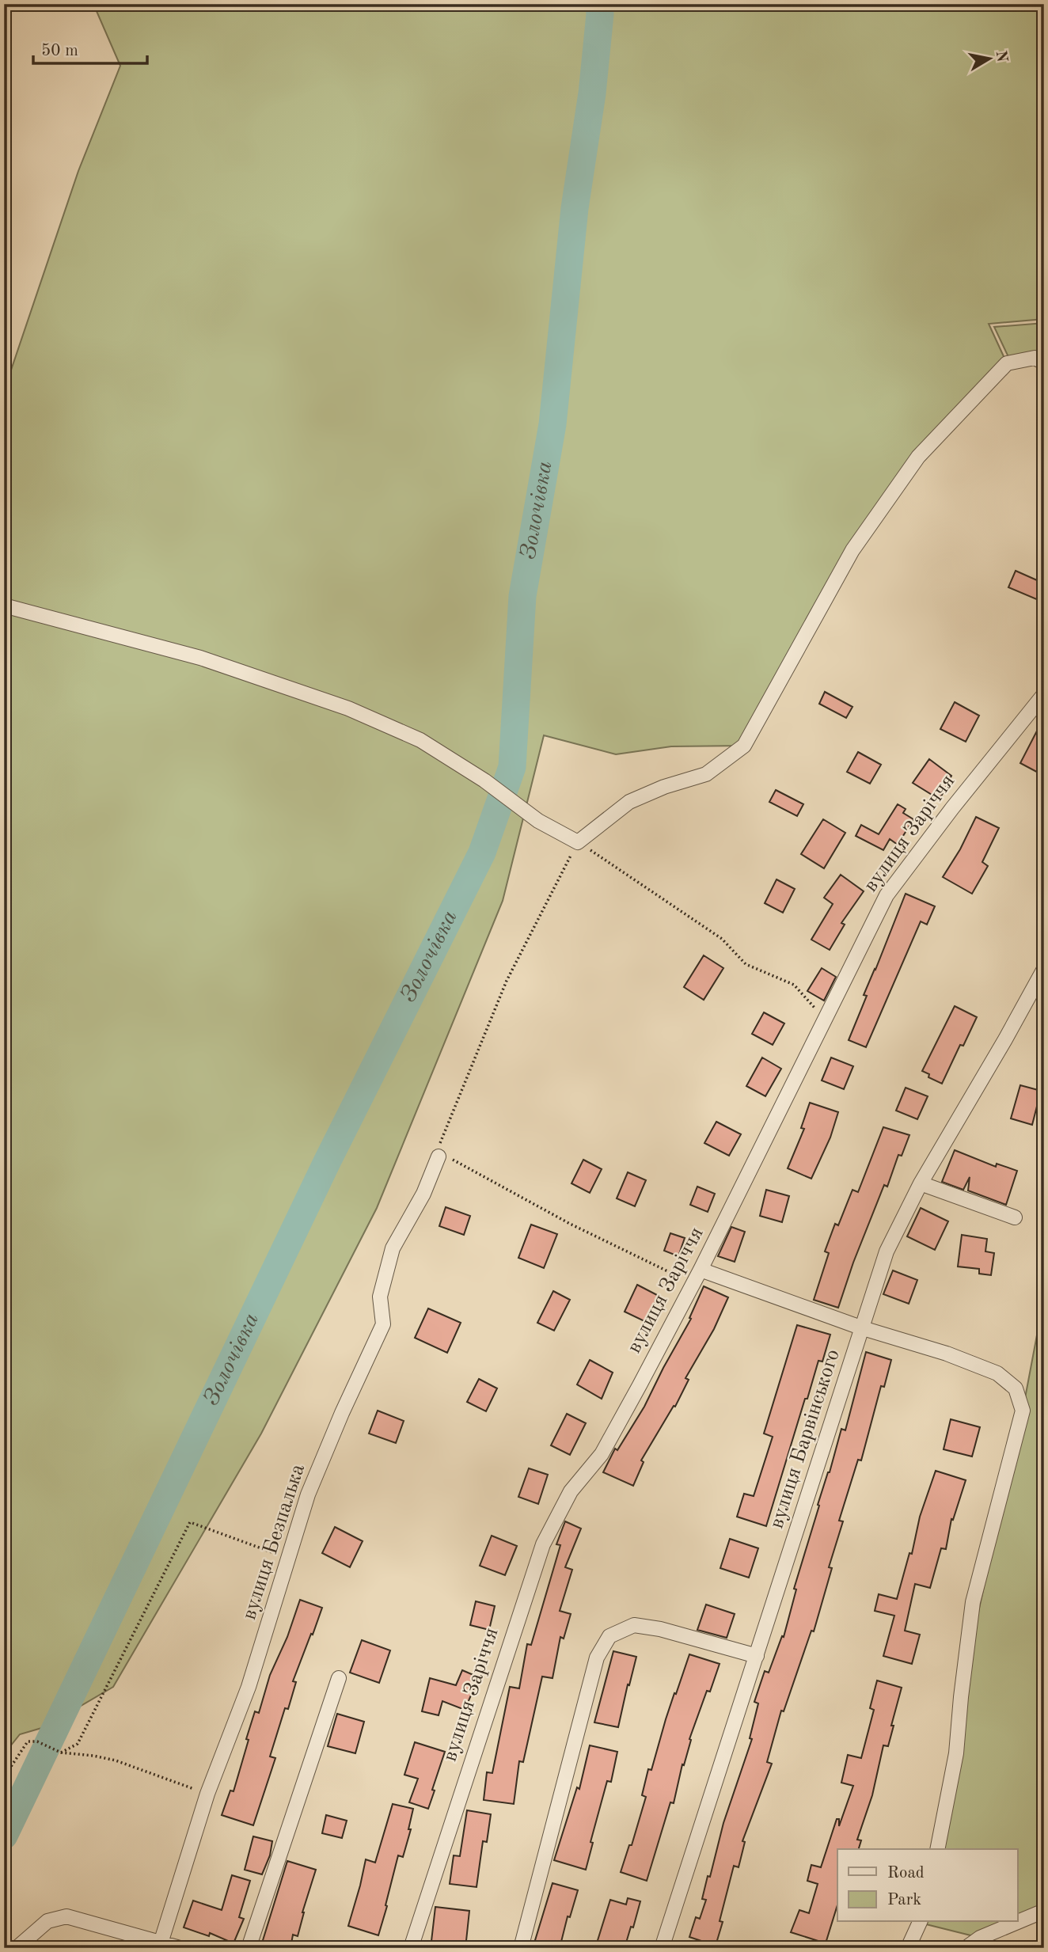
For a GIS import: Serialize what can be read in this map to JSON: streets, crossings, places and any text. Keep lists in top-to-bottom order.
{
  "streets": {
    "street": ["вулиця Заріччя", "вулиця Барвінського", "вулиця Безпалька"]
  },
  "water": ["Золочівка"],
  "legend": ["Road", "Park"],
  "scale_bar": "50 m",
  "north": "right"
}
